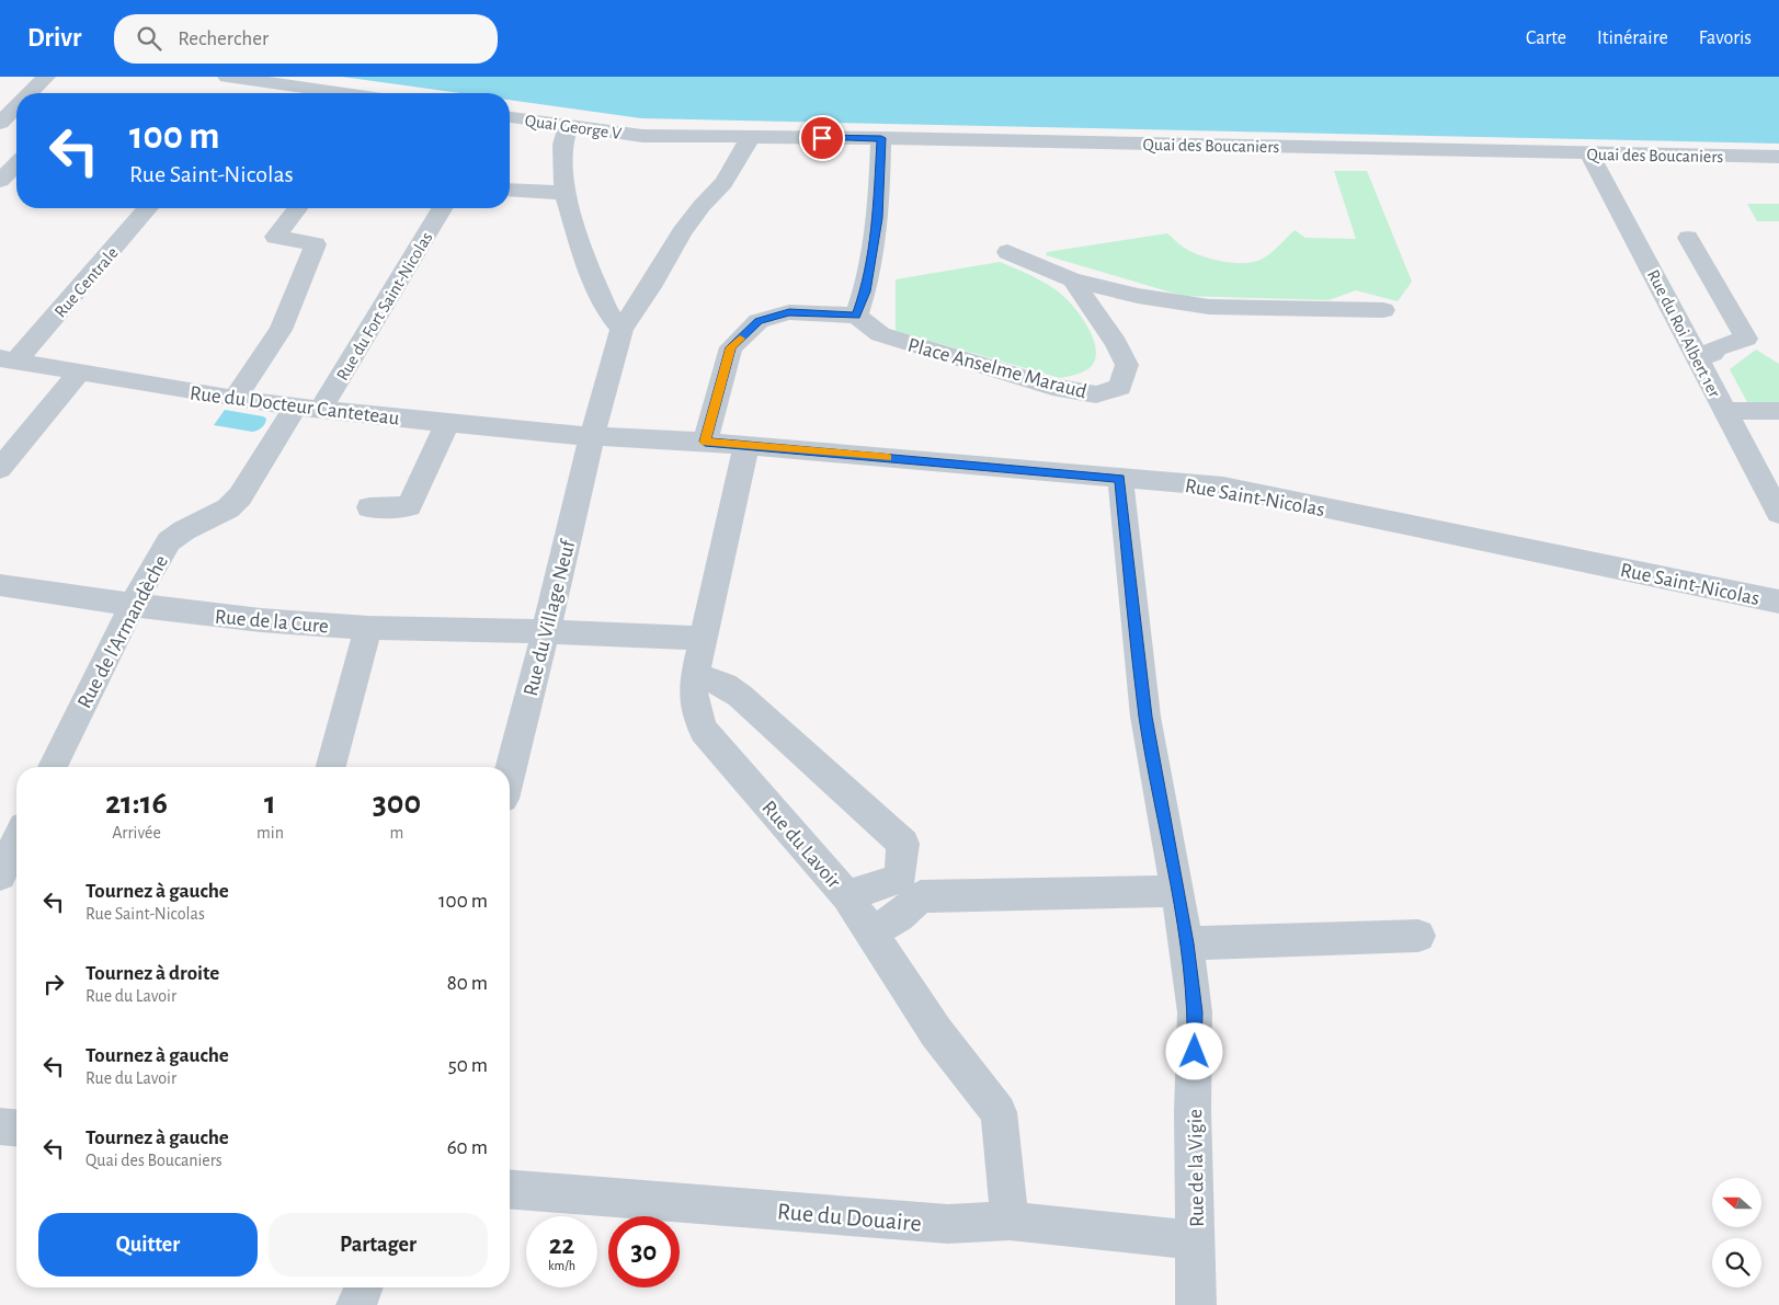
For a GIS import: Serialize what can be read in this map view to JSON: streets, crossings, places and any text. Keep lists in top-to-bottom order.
{
  "streets": {
    "street": [
      "Quai George V",
      "Quai des Boucaniers",
      "Rue Centrale",
      "Rue du Fort Saint-Nicolas",
      "Rue du Roi Albert 1er",
      "Place Anselme Maraud",
      "Rue du Docteur Canteteau",
      "Rue Saint-Nicolas",
      "Rue du Village Neuf",
      "Rue de la Cure",
      "Rue de l'Armandèche",
      "Rue du Lavoir",
      "Rue de la Vigie",
      "Rue du Douaire"
    ]
  },
  "crossings": [
    ["Quai George V", "Quai des Boucaniers"],
    ["Quai des Boucaniers", "Rue du Roi Albert 1er"],
    ["Quai des Boucaniers", "Rue du Village Neuf"],
    ["Rue Centrale", "Rue du Docteur Canteteau"],
    ["Rue du Fort Saint-Nicolas", "Rue du Docteur Canteteau"],
    ["Rue du Fort Saint-Nicolas", "Rue de l'Armandèche"],
    ["Rue du Docteur Canteteau", "Rue Saint-Nicolas"],
    ["Rue du Docteur Canteteau", "Rue du Village Neuf"],
    ["Rue du Docteur Canteteau", "Rue de l'Armandèche"],
    ["Rue Saint-Nicolas", "Rue du Village Neuf"],
    ["Rue Saint-Nicolas", "Rue du Lavoir"],
    ["Rue Saint-Nicolas", "Rue de la Vigie"],
    ["Rue du Village Neuf", "Rue de la Cure"],
    ["Rue de la Cure", "Rue de l'Armandèche"],
    ["Rue de la Cure", "Rue du Lavoir"],
    ["Rue du Lavoir", "Rue du Douaire"],
    ["Rue de la Vigie", "Rue du Douaire"]
  ],
  "north": "left",
  "page": {
    "header": "Drivr",
    "search": "Rechercher",
    "nav": ["Carte", "Itinéraire", "Favoris"],
    "turn": ["100 m", "Rue Saint-Nicolas"],
    "eta": [
      "21:16",
      "Arrivée",
      "1",
      "min",
      "300",
      "m"
    ],
    "list": [
      {
        "name": "Tournez à gauche",
        "note": "Rue Saint-Nicolas",
        "value": "100 m"
      },
      {
        "name": "Tournez à droite",
        "note": "Rue du Lavoir",
        "value": "80 m"
      },
      {
        "name": "Tournez à gauche",
        "note": "Rue du Lavoir",
        "value": "50 m"
      },
      {
        "name": "Tournez à gauche",
        "note": "Quai des Boucaniers",
        "value": "60 m"
      }
    ],
    "buttons": ["Quitter", "Partager"],
    "speed": "22 km/h",
    "limit": "30"
  }
}
